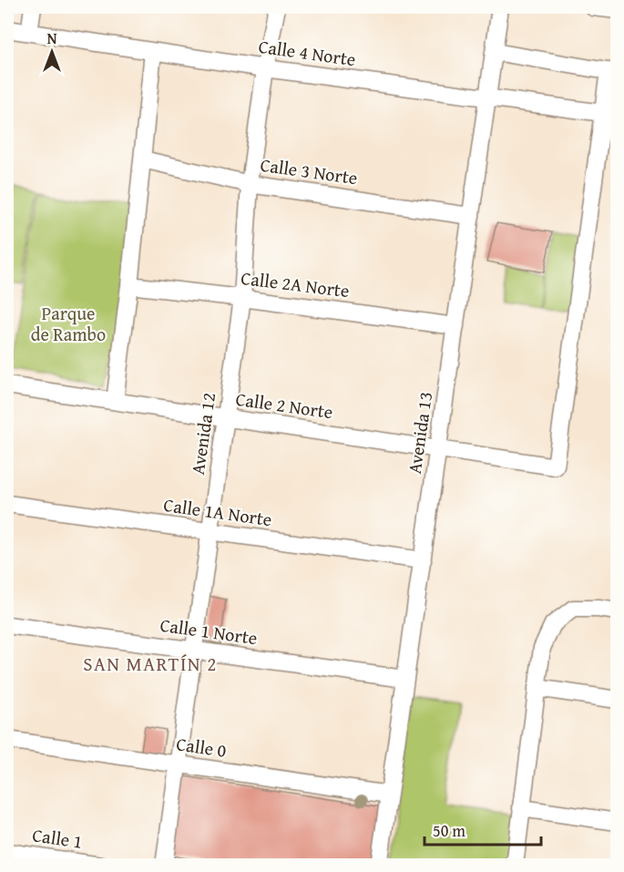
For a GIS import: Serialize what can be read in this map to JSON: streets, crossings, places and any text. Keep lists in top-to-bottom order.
{
  "streets": {
    "street": [
      "Calle 4 Norte",
      "Calle 3 Norte",
      "Calle 2A Norte",
      "Calle 2 Norte",
      "Avenida 13",
      "Avenida 12",
      "Calle 1A Norte",
      "Calle 1 Norte",
      "Calle 0",
      "Calle 1"
    ]
  },
  "crossings": [
    ["Calle 4 Norte", "Calle 2 Norte"],
    ["Calle 4 Norte", "Avenida 13"],
    ["Calle 4 Norte", "Avenida 12"],
    ["Calle 3 Norte", "Avenida 13"],
    ["Calle 3 Norte", "Avenida 12"],
    ["Calle 2A Norte", "Avenida 13"],
    ["Calle 2A Norte", "Avenida 12"],
    ["Calle 2 Norte", "Avenida 13"],
    ["Calle 2 Norte", "Avenida 12"],
    ["Avenida 13", "Calle 1A Norte"],
    ["Avenida 13", "Calle 1 Norte"],
    ["Avenida 13", "Calle 0"],
    ["Avenida 12", "Calle 1A Norte"],
    ["Avenida 12", "Calle 1 Norte"],
    ["Avenida 12", "Calle 0"]
  ],
  "districts": ["SAN MARTÍN 2"],
  "parks": ["Parque de Rambo"],
  "scale_bar": "50 m",
  "north": "top"
}
